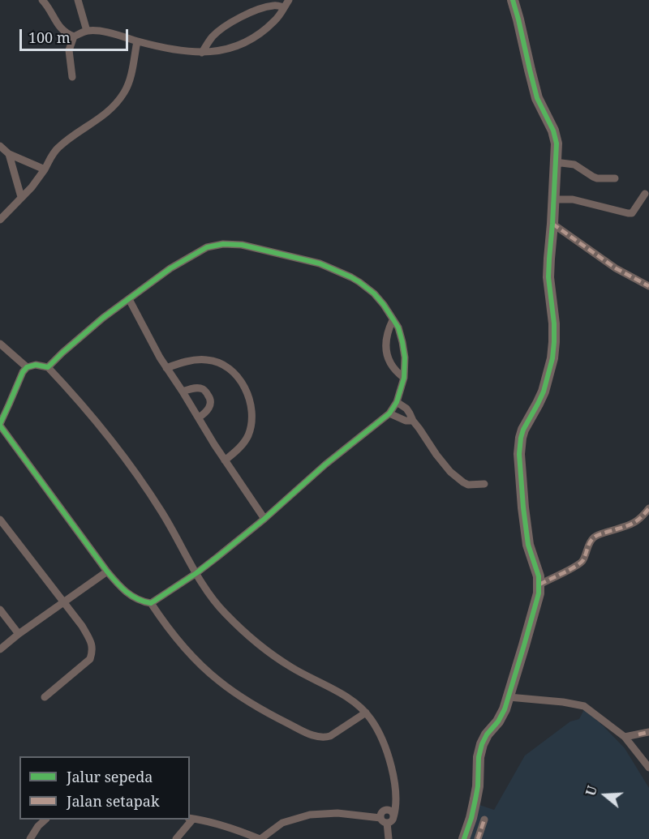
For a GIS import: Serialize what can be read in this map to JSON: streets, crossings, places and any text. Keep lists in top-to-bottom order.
{
  "legend": ["Jalur sepeda", "Jalan setapak"],
  "scale_bar": "100 m",
  "north": "left"
}
